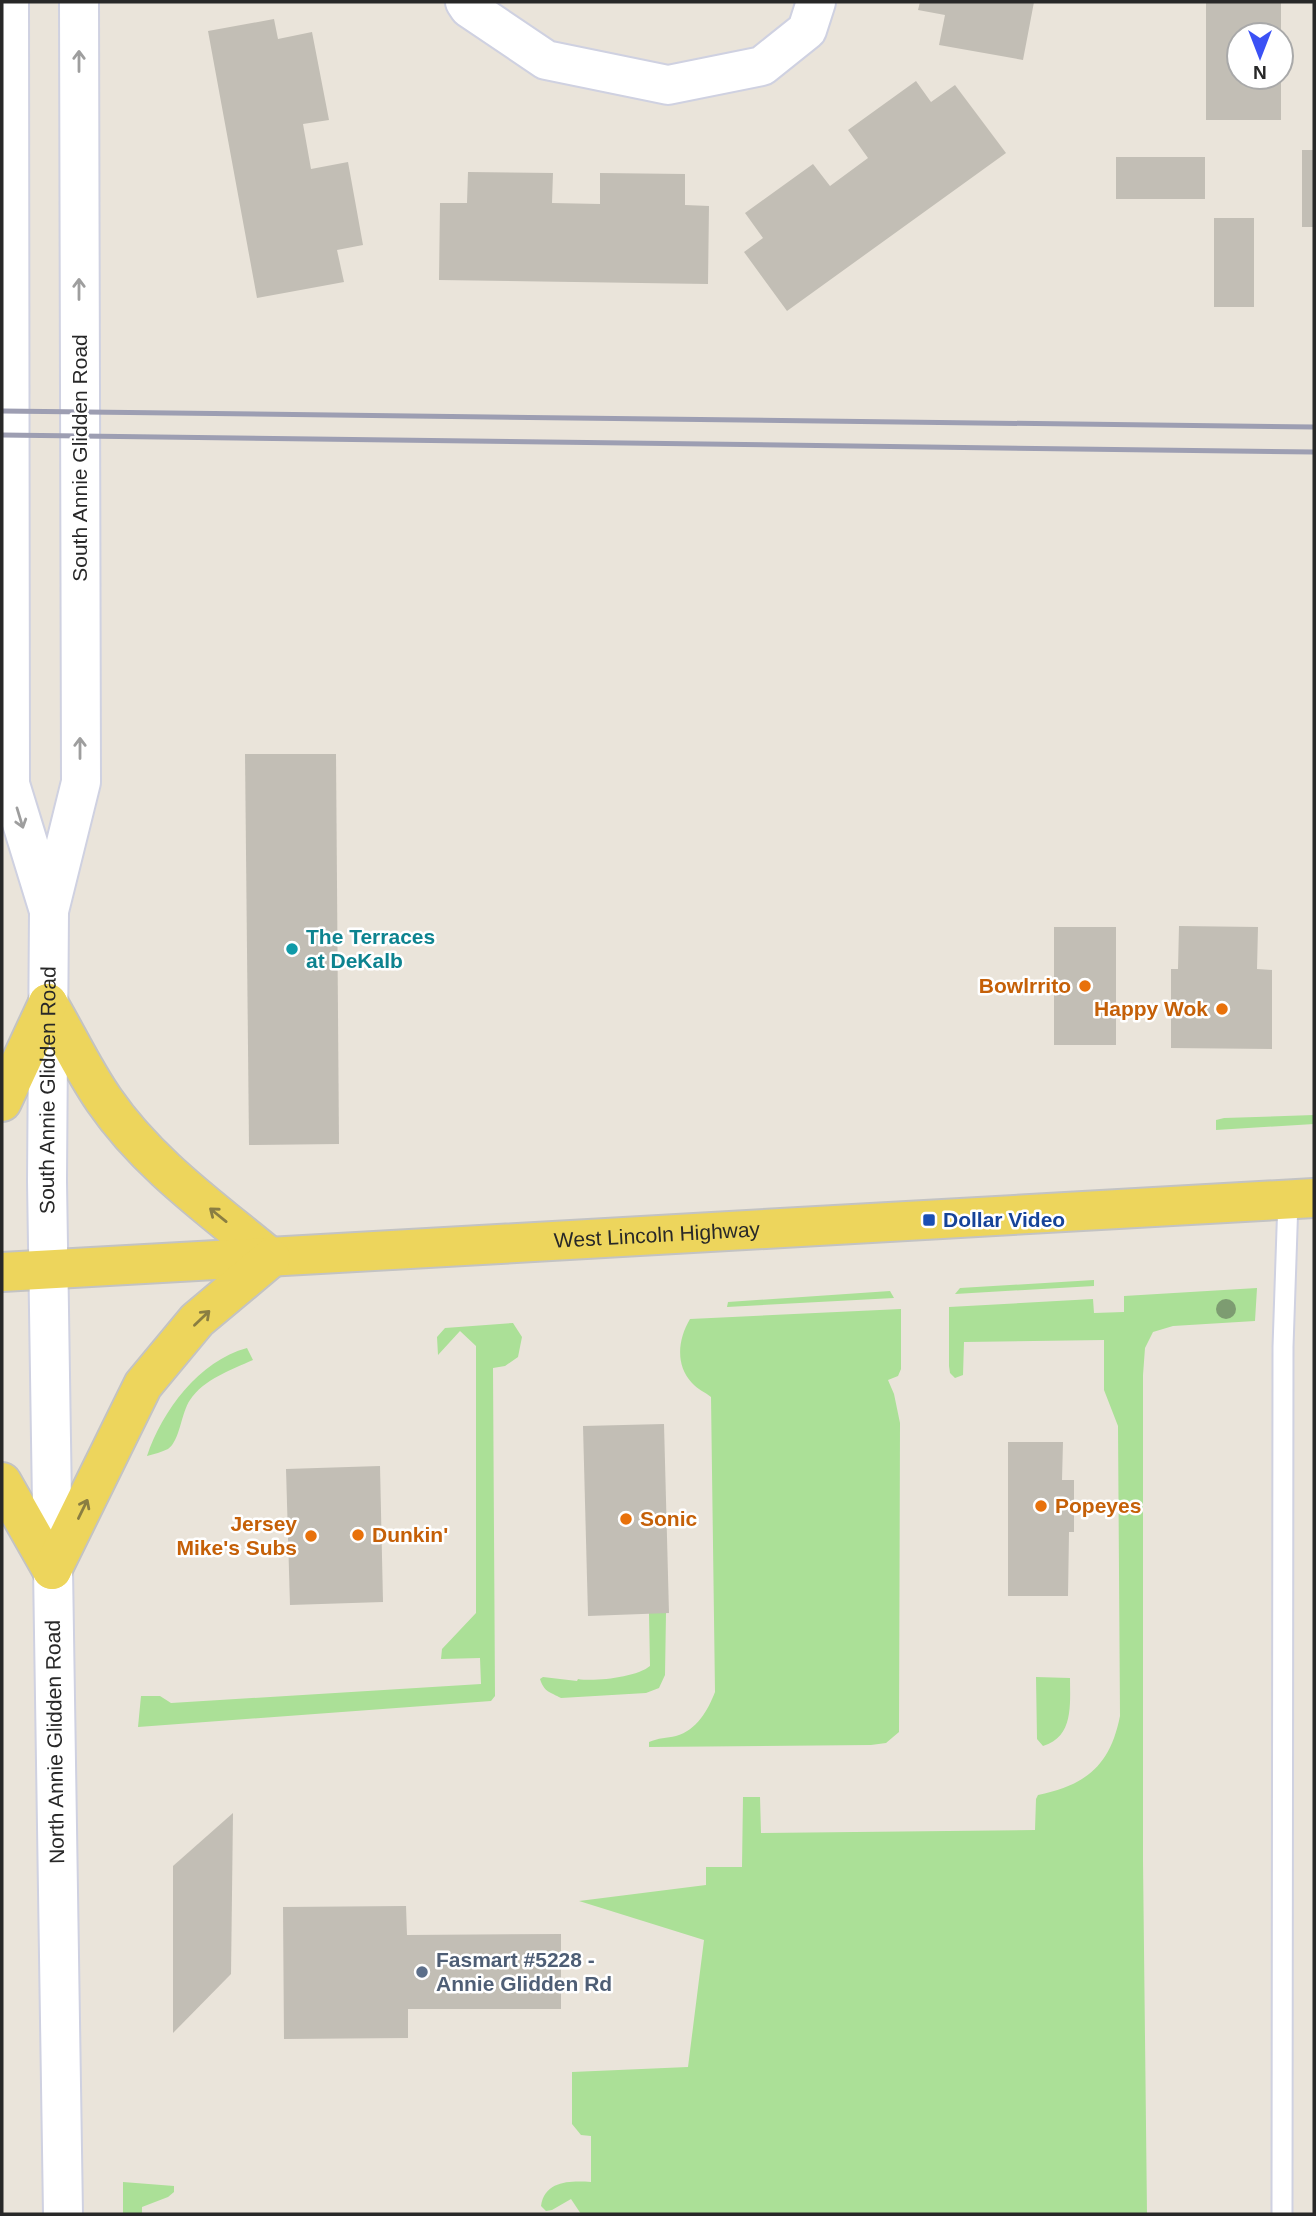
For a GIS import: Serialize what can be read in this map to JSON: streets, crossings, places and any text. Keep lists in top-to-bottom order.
{
  "streets": {
    "main road": ["South Annie Glidden Road", "West Lincoln Highway", "North Annie Glidden Road"]
  },
  "crossings": [
    ["South Annie Glidden Road", "West Lincoln Highway"],
    ["South Annie Glidden Road", "North Annie Glidden Road"],
    ["West Lincoln Highway", "North Annie Glidden Road"]
  ],
  "places": {
    "other": [
      "The Terraces at DeKalb",
      "Bowlrrito",
      "Happy Wok",
      "Popeyes",
      "Sonic",
      "Dunkin'",
      "Jersey Mike's Subs",
      "Fasmart #5228 - Annie Glidden Rd"
    ],
    "transit": ["Dollar Video"]
  },
  "north": "bottom"
}
